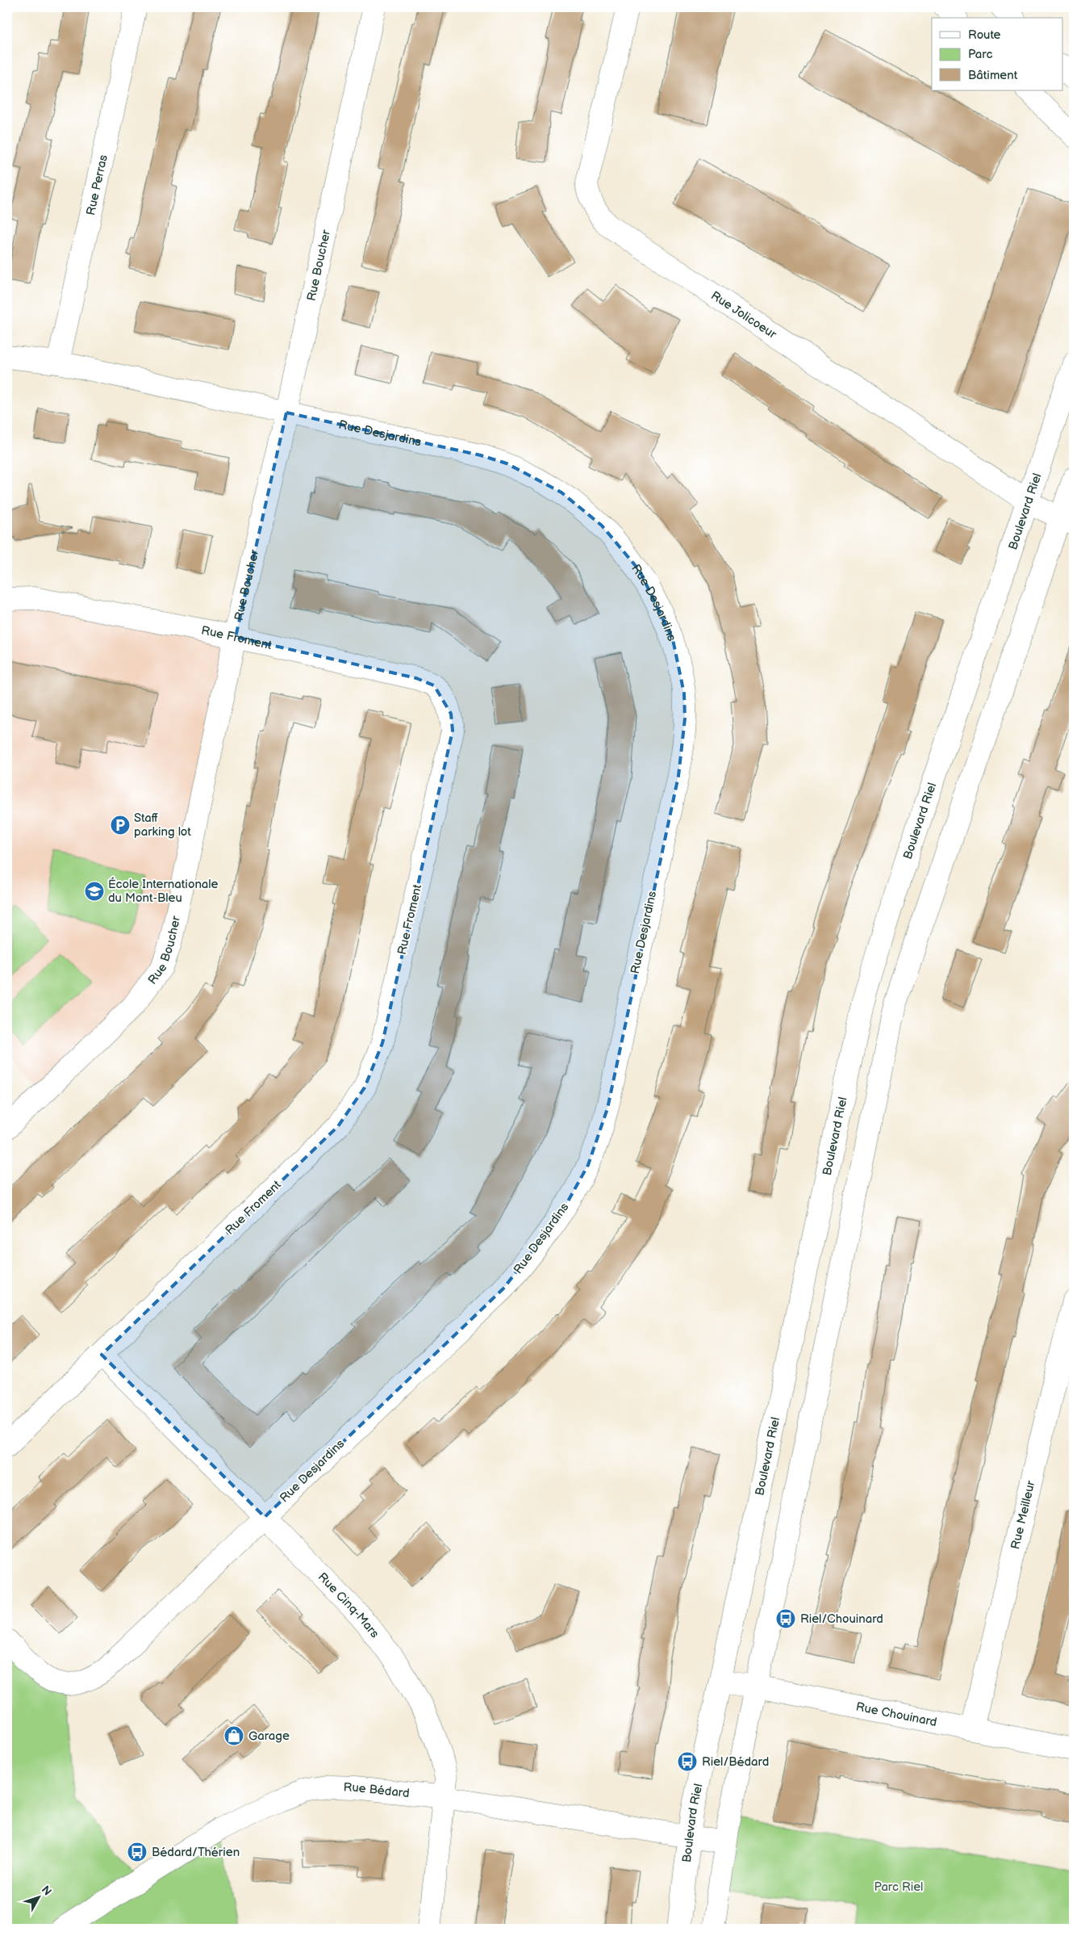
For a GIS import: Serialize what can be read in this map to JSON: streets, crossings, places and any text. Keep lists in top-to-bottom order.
{
  "streets": {
    "street": [
      "Rue Perras",
      "Rue Boucher",
      "Rue Jolicoeur",
      "Rue Desjardins",
      "Boulevard Riel",
      "Rue Froment",
      "Rue Meilleur",
      "Rue Cinq-Mars",
      "Rue Chouinard",
      "Rue Bédard"
    ]
  },
  "crossings": [
    ["Rue Perras", "Rue Desjardins"],
    ["Rue Boucher", "Rue Desjardins"],
    ["Rue Boucher", "Rue Froment"],
    ["Rue Jolicoeur", "Boulevard Riel"],
    ["Rue Desjardins", "Rue Cinq-Mars"],
    ["Boulevard Riel", "Rue Chouinard"],
    ["Boulevard Riel", "Rue Bédard"],
    ["Rue Froment", "Rue Cinq-Mars"],
    ["Rue Meilleur", "Rue Chouinard"],
    ["Rue Cinq-Mars", "Rue Bédard"]
  ],
  "parks": ["Parc Riel"],
  "places": {
    "parking": ["Staff parking lot"],
    "school or university": ["École Internationale du Mont-Bleu"],
    "bus stop": ["Riel/Chouinard", "Riel/Bédard", "Bédard/Thérien"],
    "shop": ["Garage"]
  },
  "legend": ["Route", "Parc", "Bâtiment"],
  "north": "top right"
}
